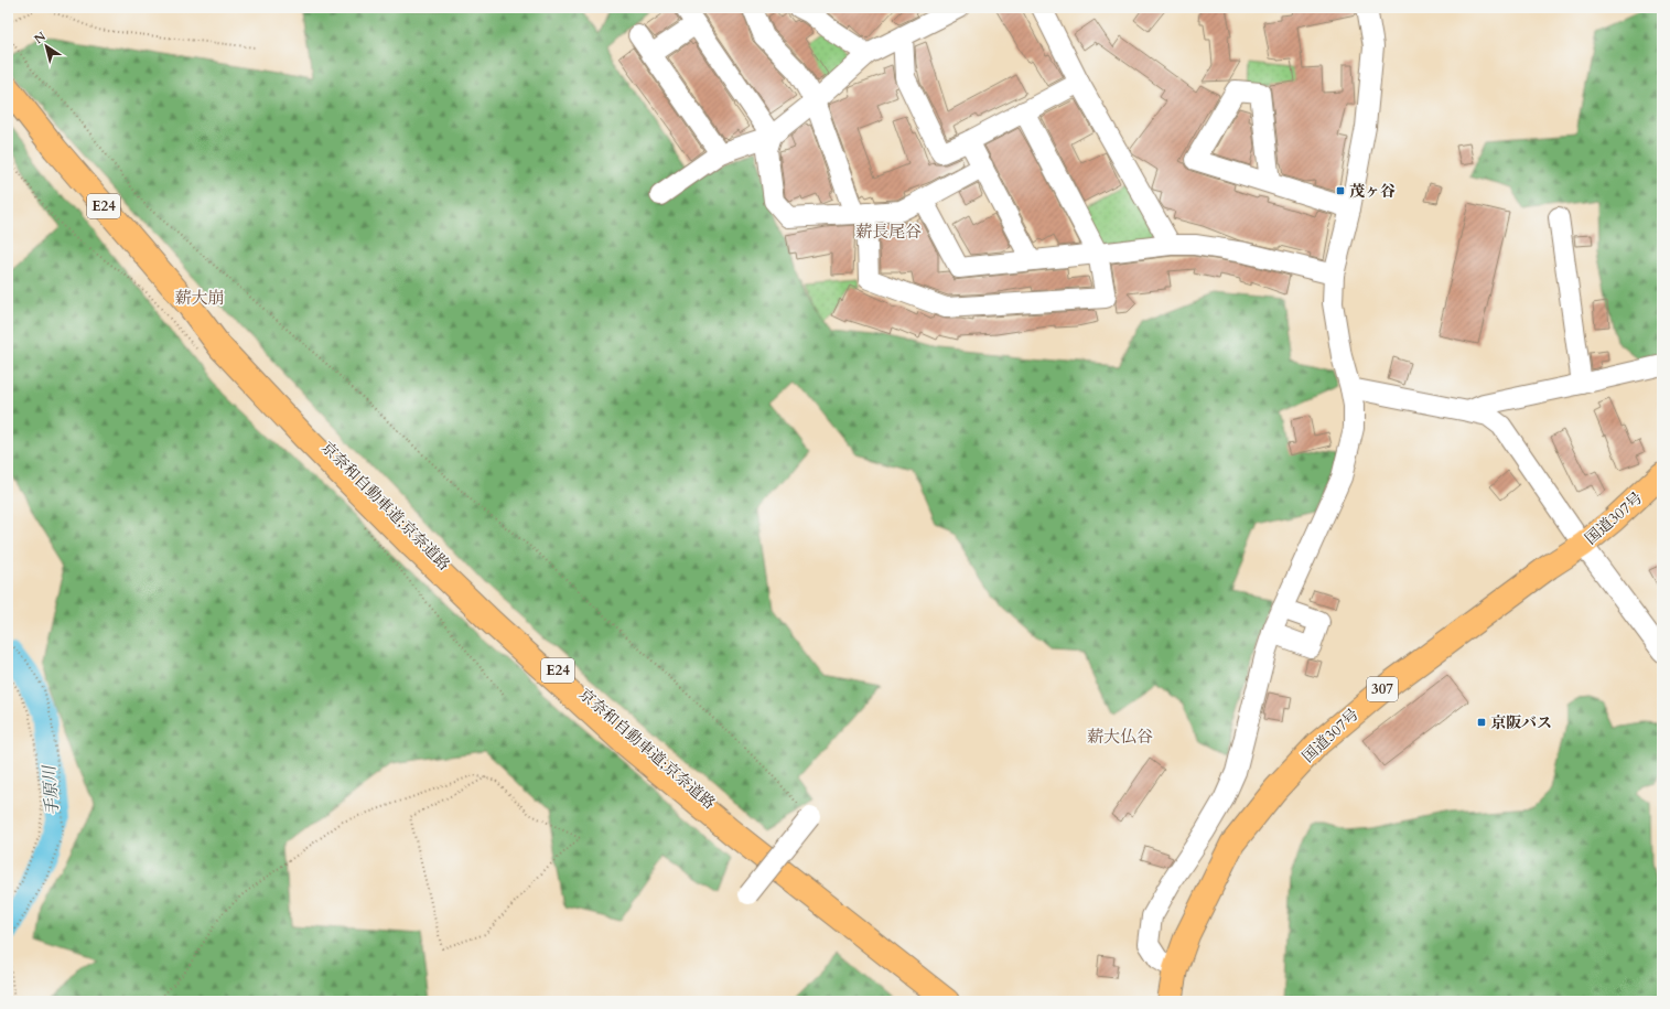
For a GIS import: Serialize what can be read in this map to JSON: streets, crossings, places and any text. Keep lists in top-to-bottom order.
{
  "streets": {
    "highway": [
      "E24",
      "京奈和自動車道;京奈道路",
      "国道307号",
      "307"
    ]
  },
  "districts": ["薪長尾谷", "薪大崩", "薪大仏谷"],
  "water": ["手原川"],
  "places": {
    "transit": ["茂ヶ谷", "京阪バス"]
  },
  "north": "top left"
}
